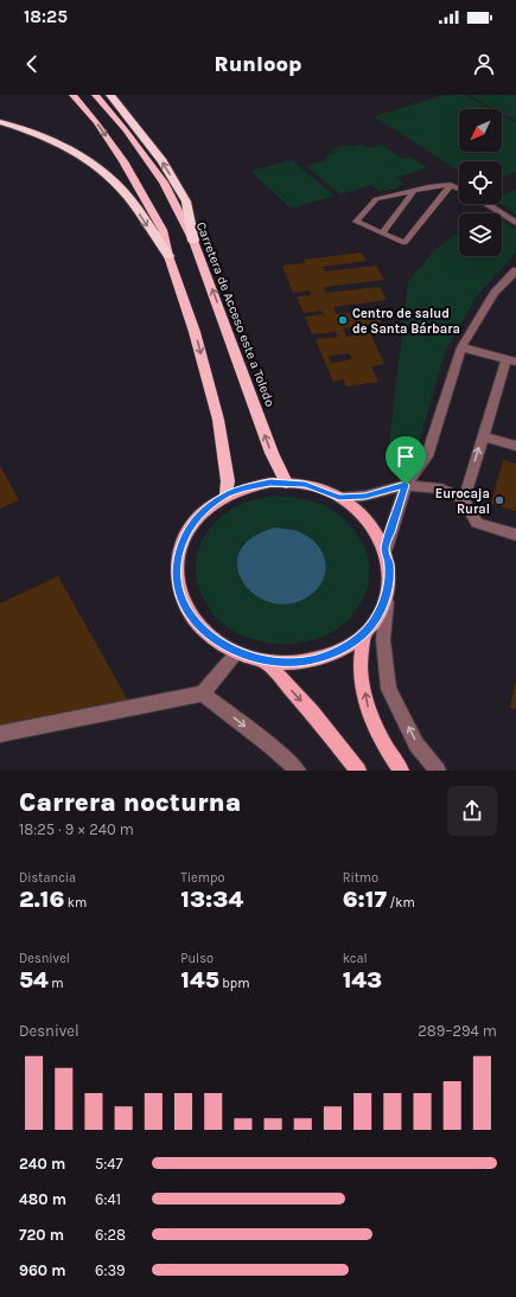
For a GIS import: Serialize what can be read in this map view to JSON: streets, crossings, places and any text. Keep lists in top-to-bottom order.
{
  "streets": {
    "highway": ["Carretera de Acceso este a Toledo"]
  },
  "places": ["Centro de salud de Santa Bárbara", "Eurocaja Rural"],
  "north": "bottom left",
  "page": {
    "status": "18:25",
    "header": "Runloop",
    "heading": ["Carrera nocturna", "18:25 · 9 × 240 m"],
    "stats": [
      ["Distancia", "2.16 km"],
      ["Tiempo", "13:34"],
      ["Ritmo", "6:17 /km"],
      ["Desnivel", "54 m"],
      ["Pulso", "145 bpm"],
      ["kcal", "143"]
    ],
    "chart": ["Desnivel", "289–294 m"],
    "list": [
      {
        "name": "240 m",
        "note": "5:47"
      },
      {
        "name": "480 m",
        "note": "6:41"
      },
      {
        "name": "720 m",
        "note": "6:28"
      },
      {
        "name": "960 m",
        "note": "6:39"
      }
    ]
  }
}
